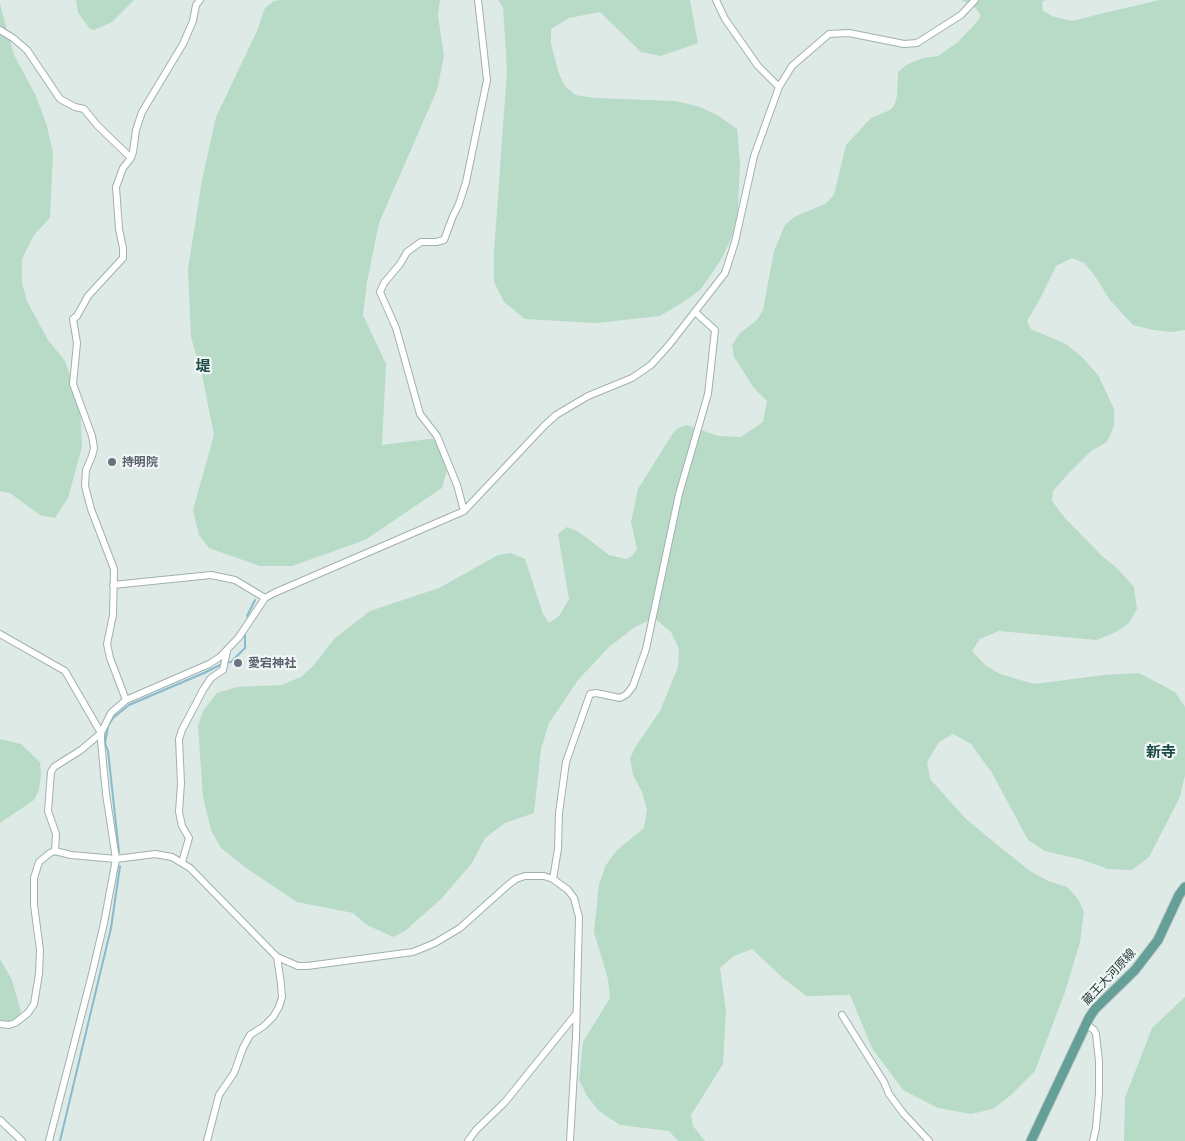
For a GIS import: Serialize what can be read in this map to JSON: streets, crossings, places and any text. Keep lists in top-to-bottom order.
{
  "streets": {
    "main road": ["蔵王大河原線"]
  },
  "districts": ["堤", "新寺"],
  "places": ["持明院", "愛宕神社"]
}
